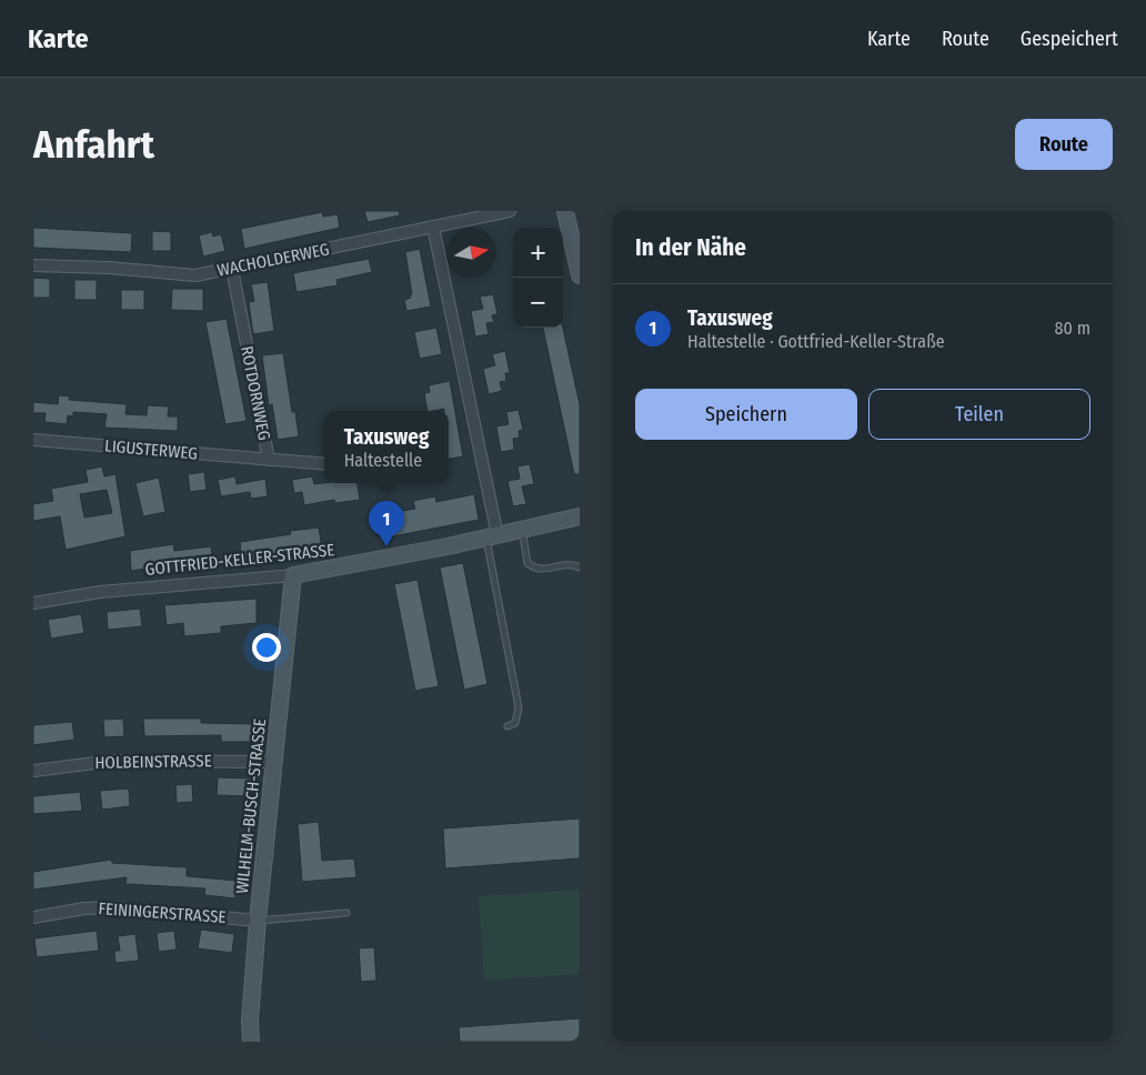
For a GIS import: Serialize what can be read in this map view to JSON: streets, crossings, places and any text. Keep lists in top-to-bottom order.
{
  "streets": {
    "street": [
      "WACHOLDERWEG",
      "ROTDORNWEG",
      "LIGUSTERWEG",
      "GOTTFRIED-KELLER-STRASSE",
      "HOLBEINSTRASSE",
      "WILHELM-BUSCH-STRASSE",
      "FEININGERSTRASSE"
    ]
  },
  "crossings": [
    ["WACHOLDERWEG", "ROTDORNWEG"],
    ["ROTDORNWEG", "LIGUSTERWEG"],
    ["GOTTFRIED-KELLER-STRASSE", "WILHELM-BUSCH-STRASSE"],
    ["HOLBEINSTRASSE", "WILHELM-BUSCH-STRASSE"],
    ["WILHELM-BUSCH-STRASSE", "FEININGERSTRASSE"]
  ],
  "north": "right",
  "page": {
    "header": "Karte",
    "nav": ["Karte", "Route", "Gespeichert"],
    "buttons": [
      "Route",
      ["Speichern", "Teilen"]
    ],
    "title": "Anfahrt",
    "heading": "In der Nähe",
    "map_buttons": ["+", "−"],
    "list": [
      {
        "mark": "1",
        "name": "Taxusweg",
        "note": "Haltestelle · Gottfried-Keller-Straße",
        "value": "80 m"
      }
    ],
    "popup": ["Taxusweg", "Haltestelle"],
    "pins": "1"
  }
}
